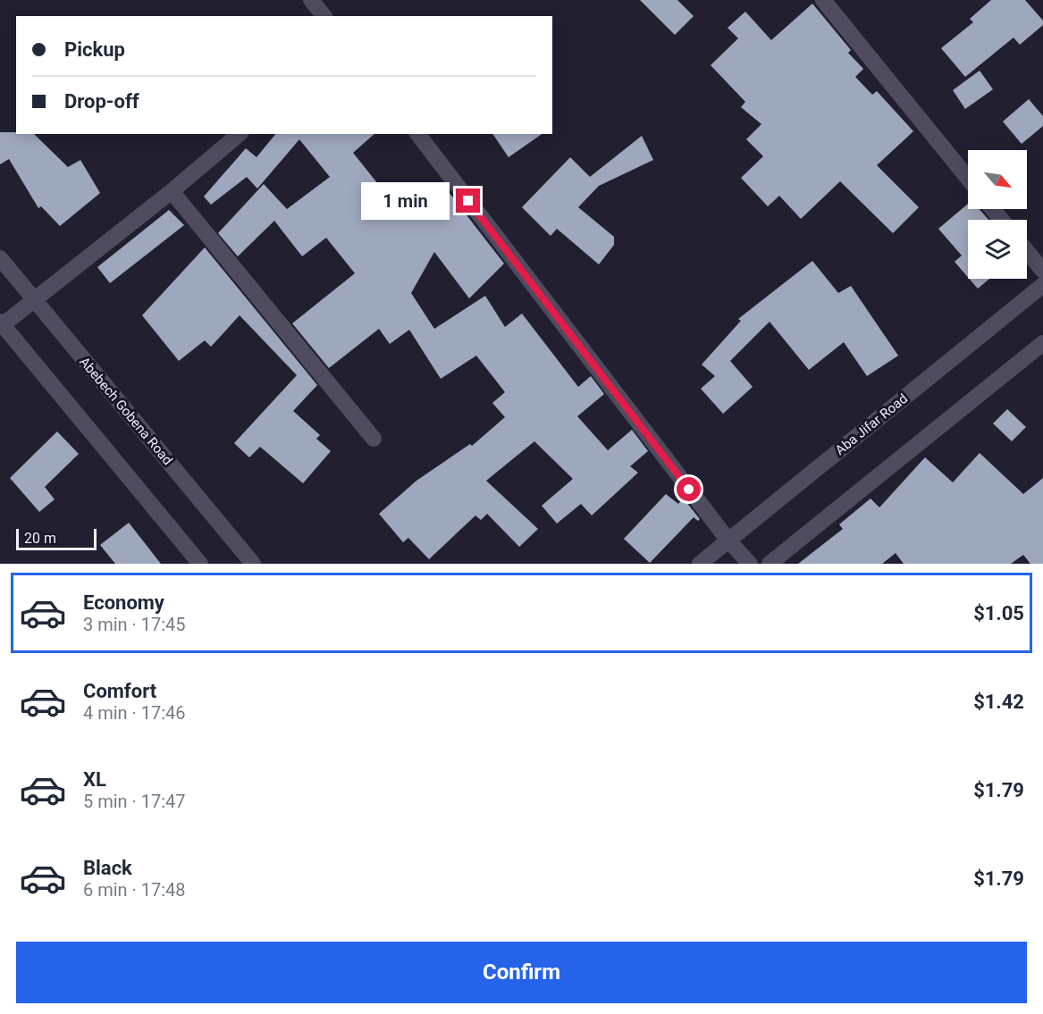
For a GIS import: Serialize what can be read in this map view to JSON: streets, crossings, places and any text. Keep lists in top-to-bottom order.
{
  "streets": {
    "street": ["Abebech Gobena Road", "Aba Jifar Road"]
  },
  "scale_bar": "20 m",
  "north": "bottom right",
  "page": {
    "banner": ["Pickup", "Drop-off"],
    "bubble": "1 min",
    "scale": "20 m",
    "list": [
      {
        "name": "Economy",
        "note": "3 min · 17:45",
        "value": "$1.05"
      },
      {
        "name": "Comfort",
        "note": "4 min · 17:46",
        "value": "$1.42"
      },
      {
        "name": "XL",
        "note": "5 min · 17:47",
        "value": "$1.79"
      },
      {
        "name": "Black",
        "note": "6 min · 17:48",
        "value": "$1.79"
      }
    ],
    "buttons": "Confirm"
  }
}
